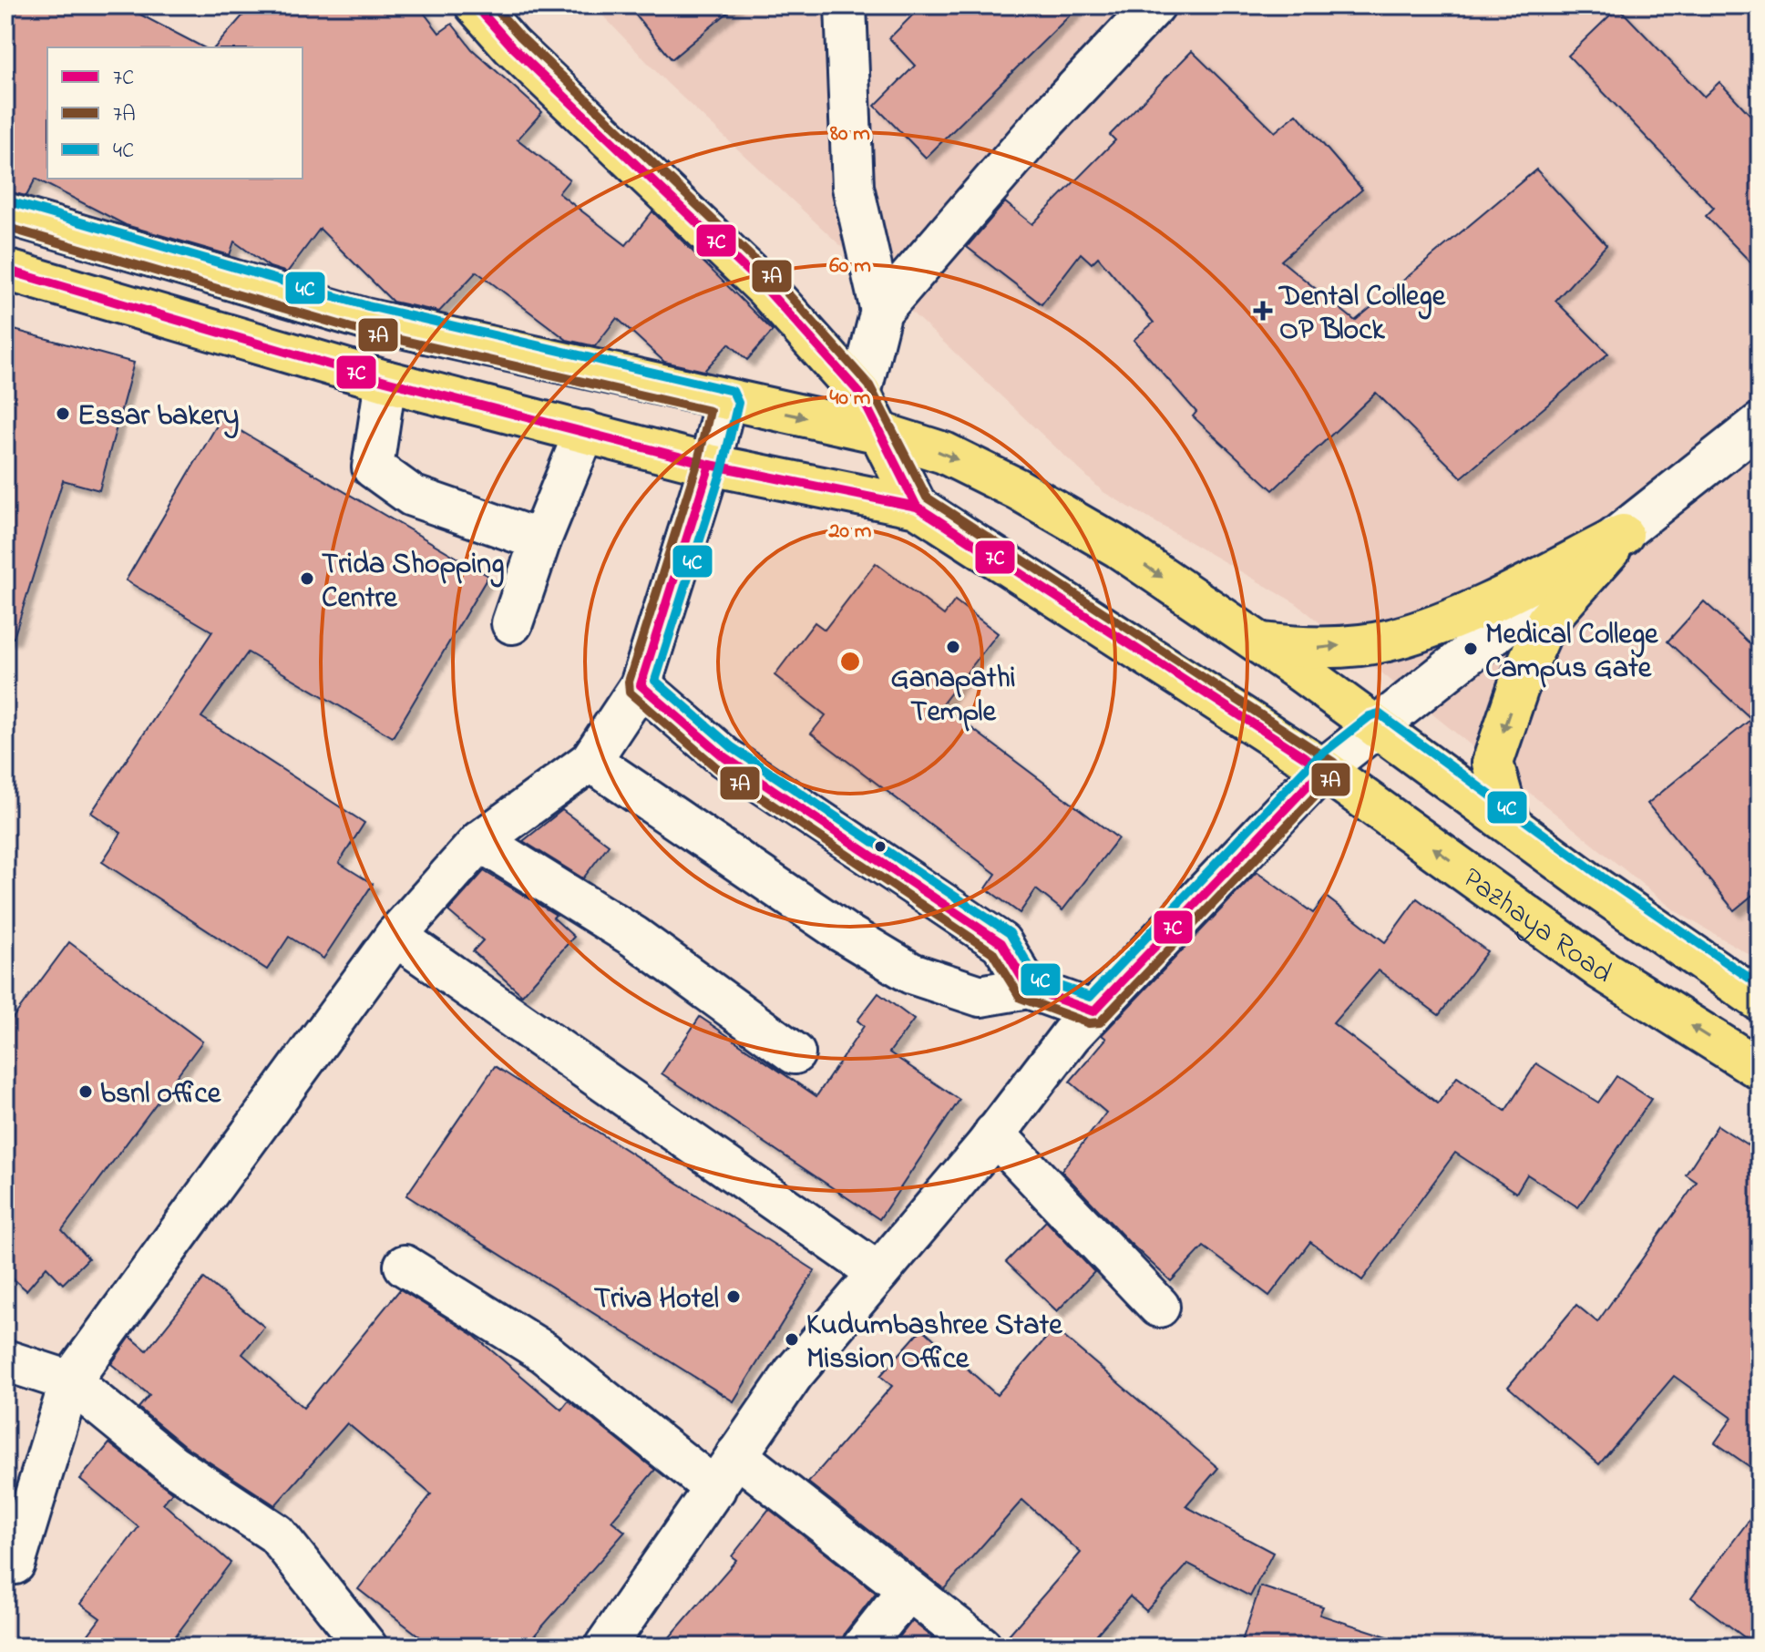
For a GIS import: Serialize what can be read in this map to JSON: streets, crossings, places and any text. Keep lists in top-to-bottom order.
{
  "streets": {
    "main road": ["Pazhaya Road"]
  },
  "places": {
    "health": ["Dental College OP Block"],
    "other": [
      "Essar bakery",
      "Trida Shopping Centre",
      "Ganapathi Temple",
      "Medical College Campus Gate",
      "bsnl office",
      "Triva Hotel",
      "Kudumbashree State Mission Office"
    ]
  },
  "lines": ["transit line 7C", "transit line 7A", "transit line 4C"],
  "legend": ["7C", "7A", "4C"],
  "rings": [
    "80 m",
    "60 m",
    "40 m",
    "20 m"
  ]
}
